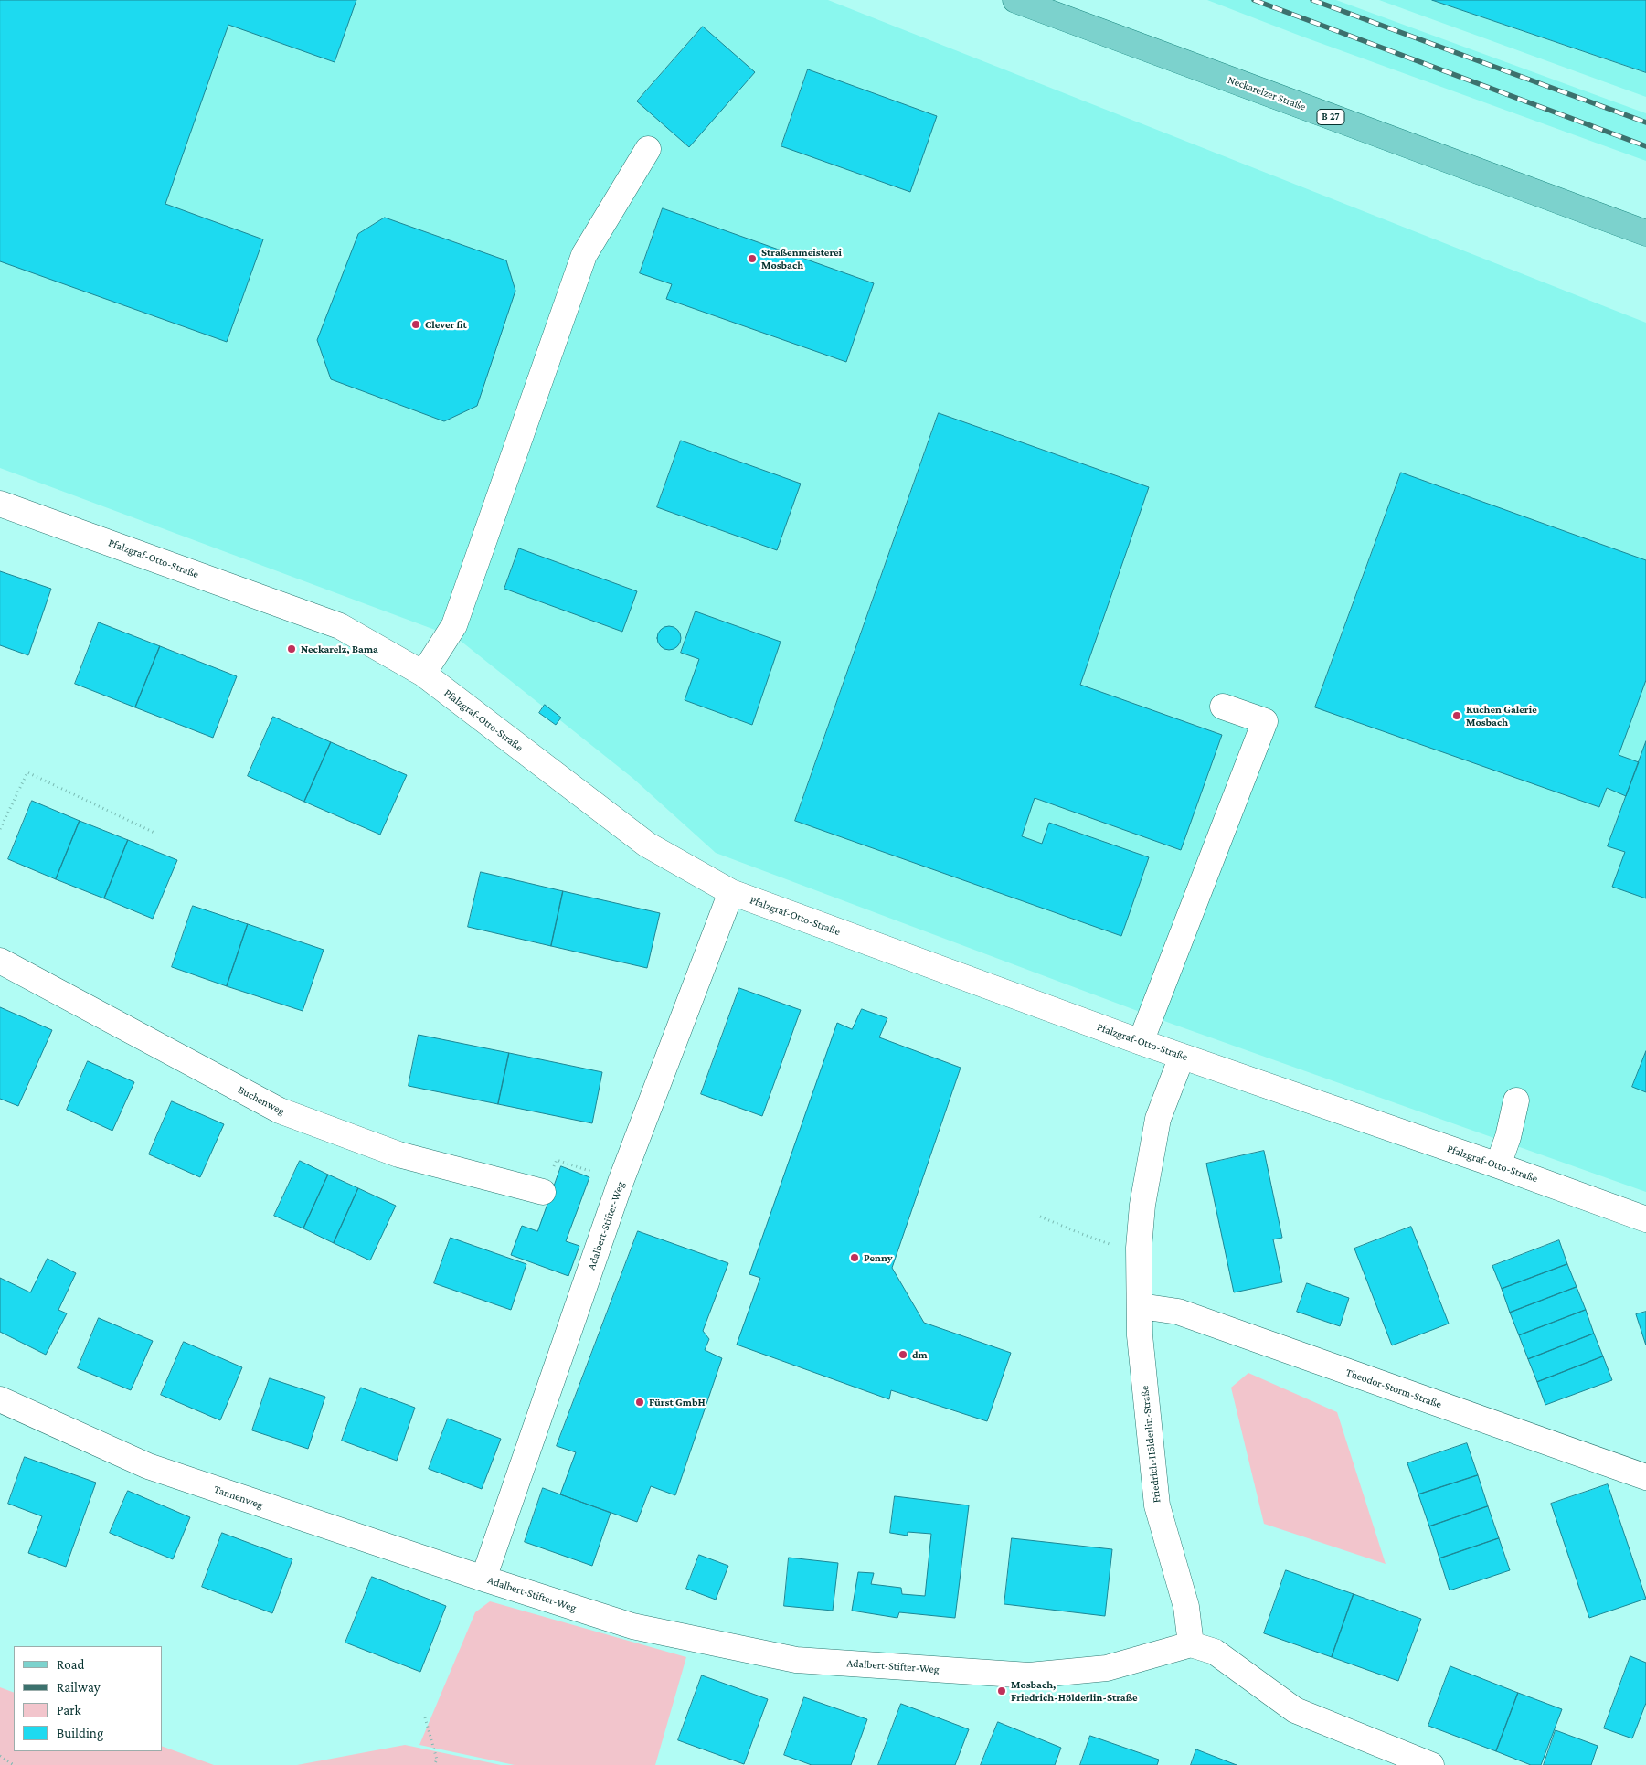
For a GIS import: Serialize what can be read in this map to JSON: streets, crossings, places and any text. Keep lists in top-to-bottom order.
{
  "streets": {
    "main road": ["Neckarelzer Straße", "B 27"],
    "street": [
      "Pfalzgraf-Otto-Straße",
      "Buchenweg",
      "Adalbert-Stifter-Weg",
      "Theodor-Storm-Straße",
      "Friedrich-Hölderlin-Straße",
      "Tannenweg"
    ]
  },
  "crossings": [
    ["Pfalzgraf-Otto-Straße", "Adalbert-Stifter-Weg"],
    ["Pfalzgraf-Otto-Straße", "Friedrich-Hölderlin-Straße"],
    ["Adalbert-Stifter-Weg", "Friedrich-Hölderlin-Straße"],
    ["Adalbert-Stifter-Weg", "Tannenweg"],
    ["Theodor-Storm-Straße", "Friedrich-Hölderlin-Straße"]
  ],
  "places": [
    "Straßenmeisterei Mosbach",
    "Clever fit",
    "Neckarelz, Bama",
    "Küchen Galerie Mosbach",
    "Penny",
    "dm",
    "Fürst GmbH",
    "Mosbach, Friedrich-Hölderlin-Straße"
  ],
  "legend": [
    "Road",
    "Railway",
    "Park",
    "Building"
  ]
}
